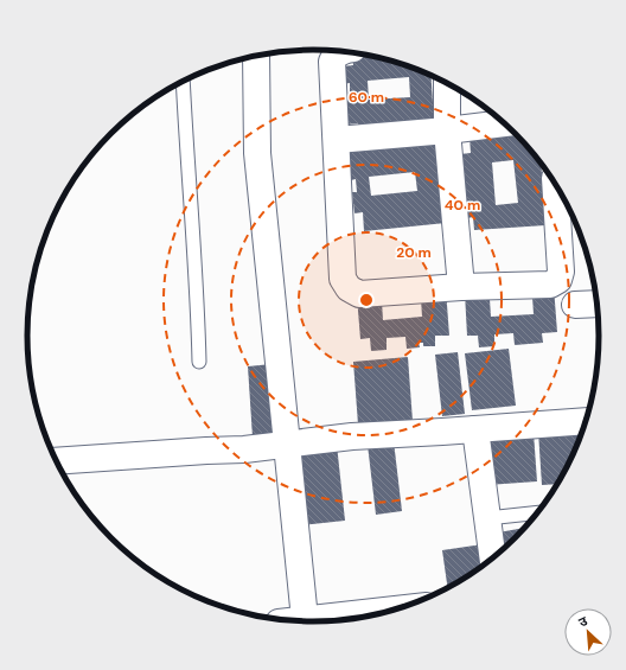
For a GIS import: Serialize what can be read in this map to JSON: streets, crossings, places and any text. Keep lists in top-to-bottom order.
{
  "north": "top left",
  "rings": ["60 m", "40 m", "20 m"]
}
